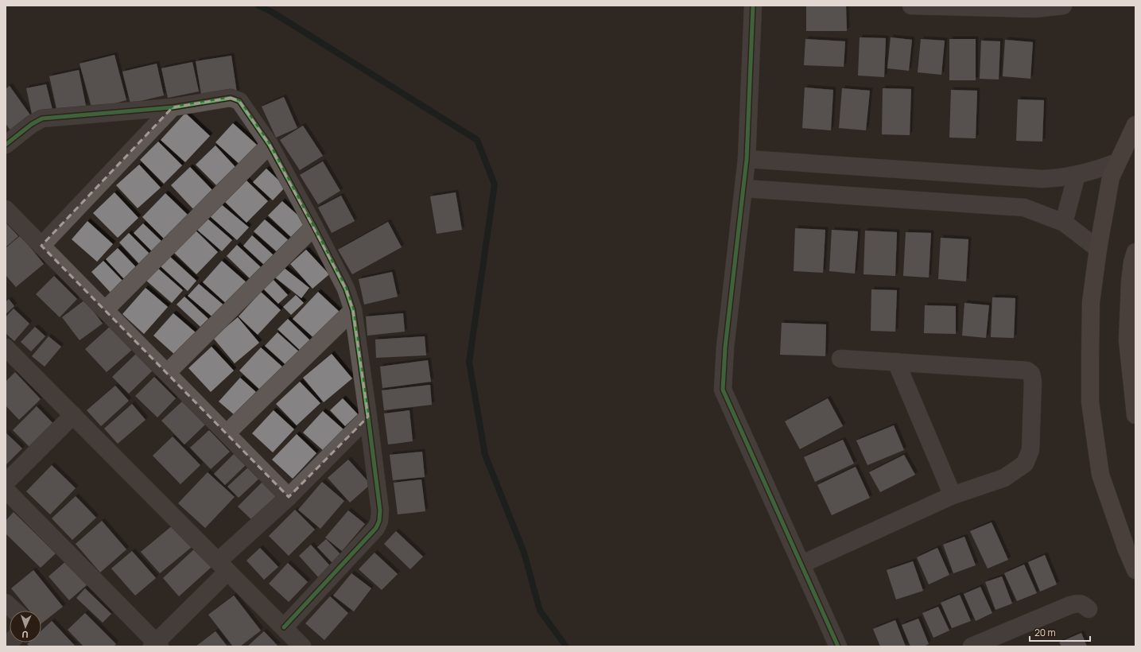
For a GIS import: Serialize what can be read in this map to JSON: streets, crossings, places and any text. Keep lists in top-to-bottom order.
{
  "scale_bar": "20 m",
  "north": "bottom"
}
